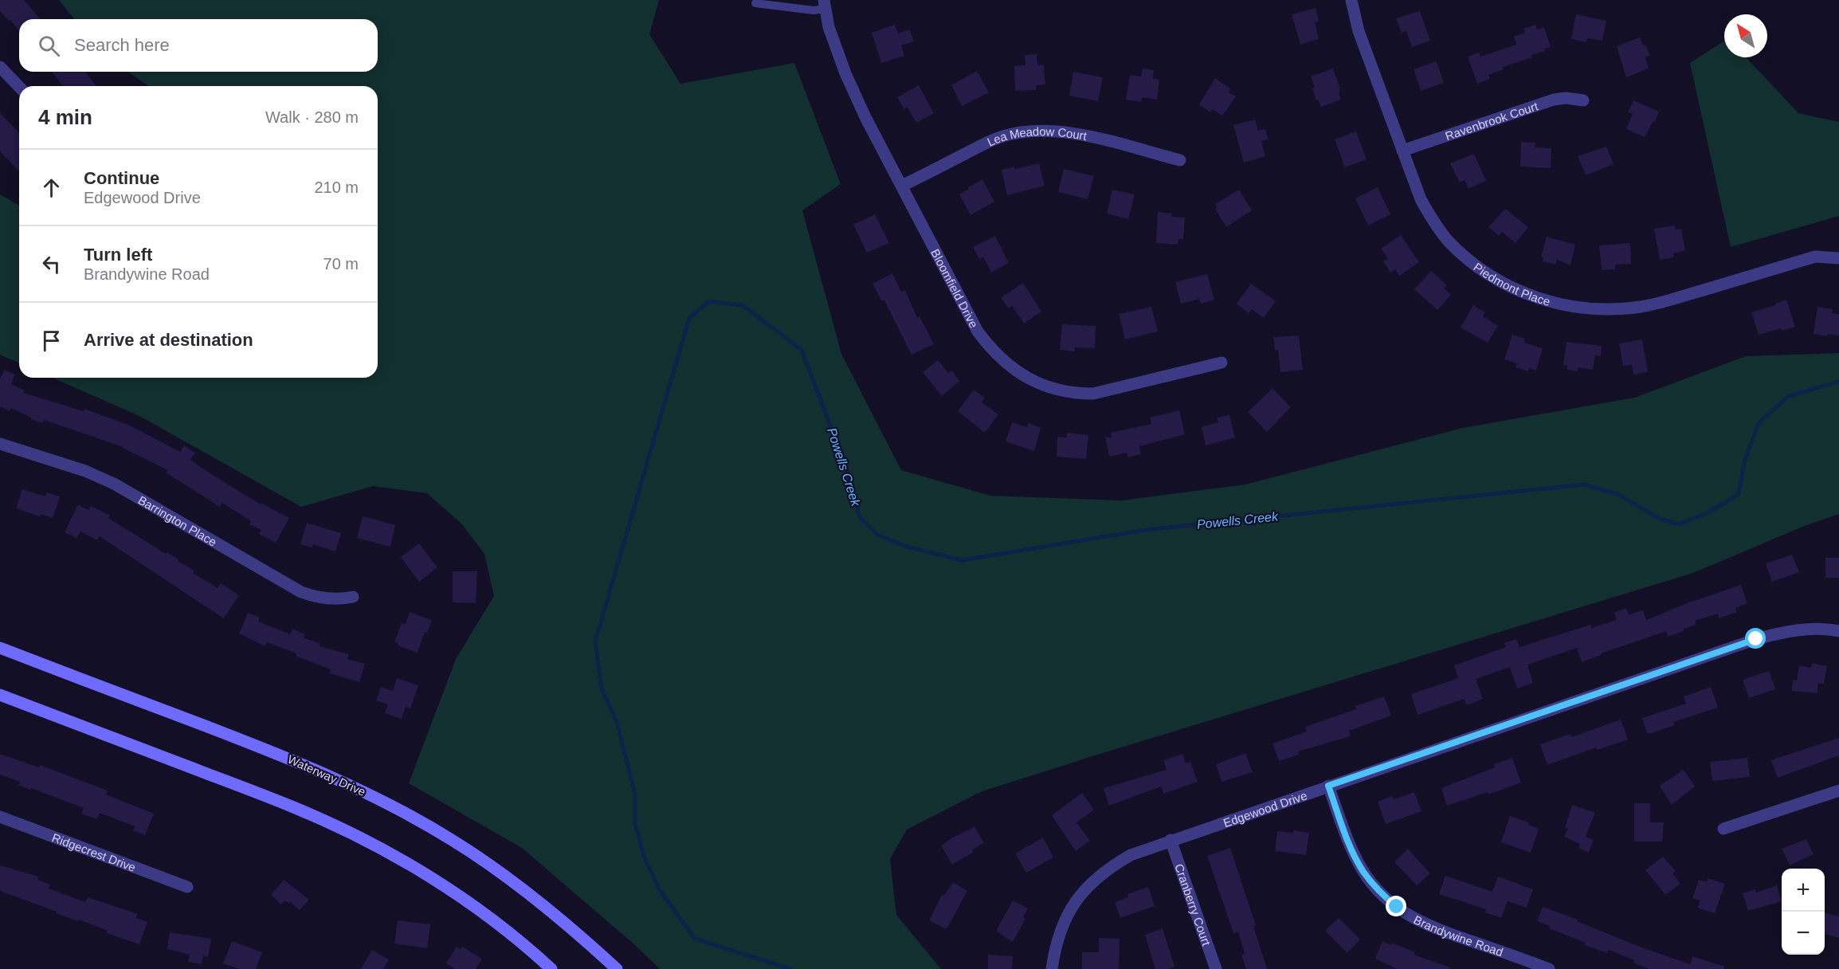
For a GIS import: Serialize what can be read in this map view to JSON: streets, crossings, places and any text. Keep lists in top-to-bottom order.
{
  "streets": {
    "main road": ["Waterway Drive"],
    "street": [
      "Ravenbrook Court",
      "Lea Meadow Court",
      "Piedmont Place",
      "Bloomfield Drive",
      "Barrington Place",
      "Edgewood Drive",
      "Ridgecrest Drive",
      "Cranberry Court",
      "Brandywine Road"
    ]
  },
  "crossings": [
    ["Ravenbrook Court", "Piedmont Place"],
    ["Lea Meadow Court", "Bloomfield Drive"],
    ["Edgewood Drive", "Cranberry Court"],
    ["Edgewood Drive", "Brandywine Road"]
  ],
  "water": ["Powells Creek"],
  "north": "top left",
  "page": {
    "search": "Search here",
    "heading": ["4 min", "Walk · 280 m"],
    "list": [
      ["Continue", "Edgewood Drive", "210 m"],
      ["Turn left", "Brandywine Road", "70 m"],
      "Arrive at destination"
    ],
    "map_buttons": ["+", "−"]
  }
}
